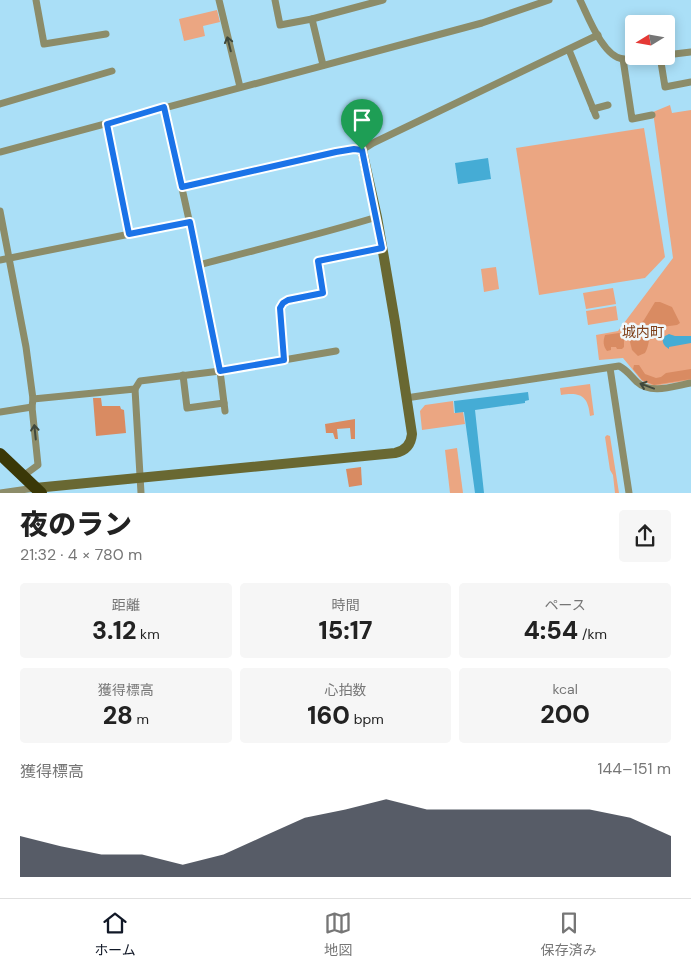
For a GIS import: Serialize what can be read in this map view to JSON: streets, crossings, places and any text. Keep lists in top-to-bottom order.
{
  "districts": ["城内町"],
  "north": "left",
  "page": {
    "heading": ["夜のラン", "21:32 · 4 × 780 m"],
    "stats": [
      ["距離", "3.12 km"],
      ["時間", "15:17"],
      ["ペース", "4:54 /km"],
      ["獲得標高", "28 m"],
      ["心拍数", "160 bpm"],
      ["kcal", "200"]
    ],
    "chart": ["獲得標高", "144–151 m"],
    "tabs": ["ホーム", "地図", "保存済み"]
  }
}
